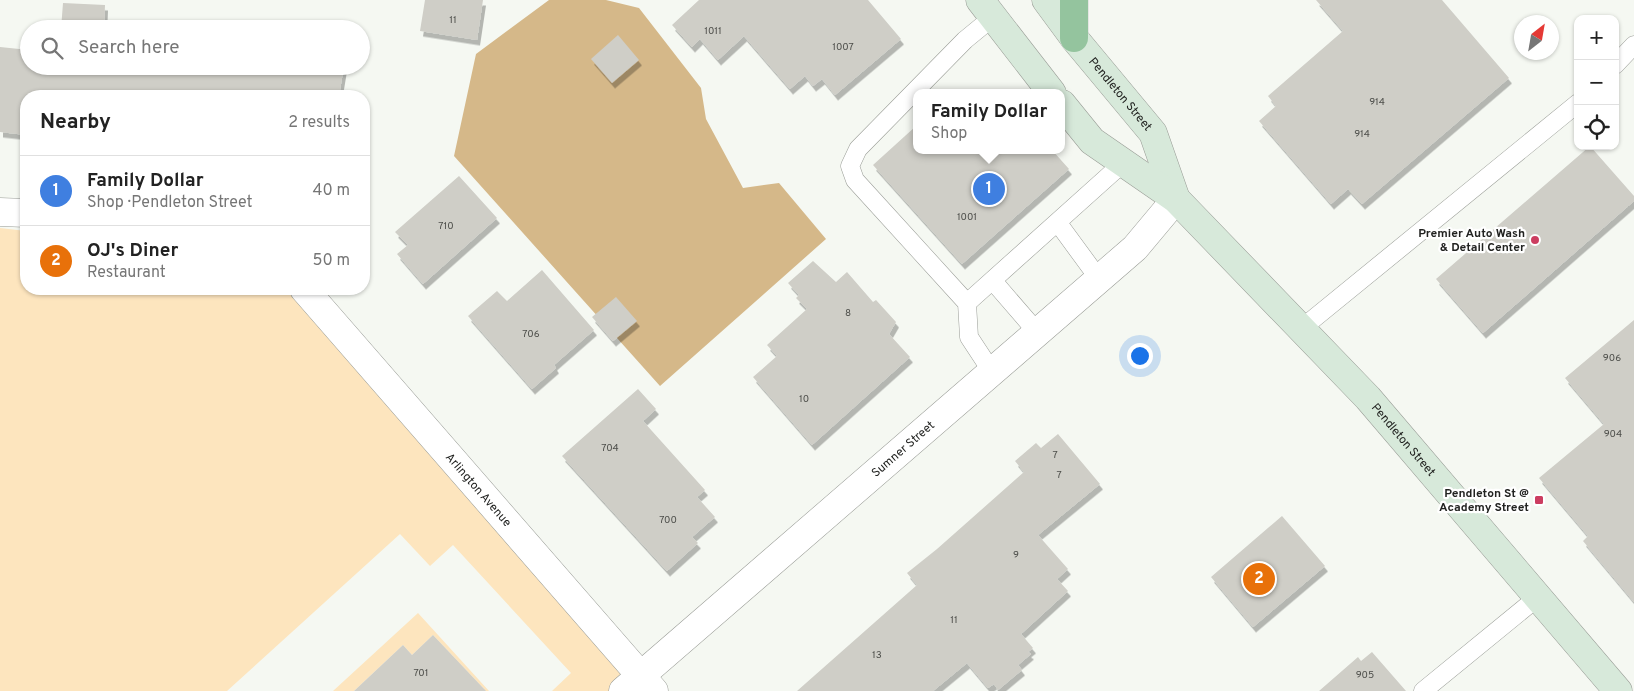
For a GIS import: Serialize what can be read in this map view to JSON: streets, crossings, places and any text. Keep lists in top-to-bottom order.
{
  "streets": {
    "main road": ["Pendleton Street"],
    "street": ["Sumner Street", "Arlington Avenue"]
  },
  "crossings": [
    ["Pendleton Street", "Sumner Street"],
    ["Sumner Street", "Arlington Avenue"]
  ],
  "places": {
    "other": ["Premier Auto Wash & Detail Center"],
    "transit": ["Pendleton St @ Academy Street"]
  },
  "house_numbers": [
    "11",
    "1011",
    "1007",
    "914",
    "914",
    "1001",
    "710",
    "8",
    "706",
    "906",
    "10",
    "904",
    "704",
    "7",
    "7",
    "700",
    "9",
    "11",
    "13",
    "701",
    "905"
  ],
  "north": "top right",
  "page": {
    "map_buttons": ["+", "−"],
    "search": "Search here",
    "popup": ["Family Dollar", "Shop"],
    "heading": ["Nearby", "2 results"],
    "list": [
      {
        "mark": "1",
        "name": "Family Dollar",
        "note": "Shop · Pendleton Street",
        "value": "40 m"
      },
      {
        "mark": "2",
        "name": "OJ's Diner",
        "note": "Restaurant",
        "value": "50 m"
      }
    ],
    "pins": ["1", "2"]
  }
}
